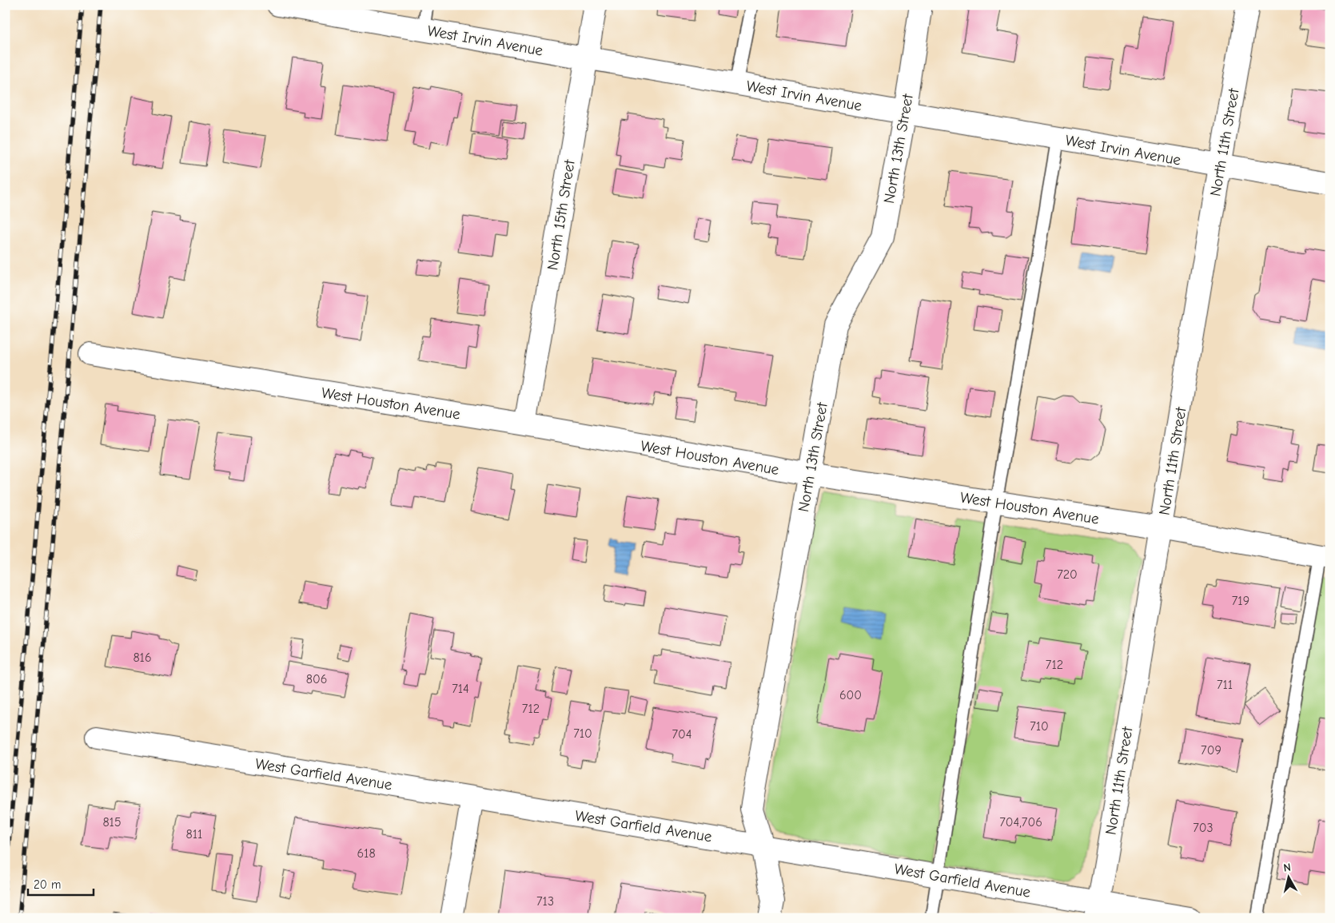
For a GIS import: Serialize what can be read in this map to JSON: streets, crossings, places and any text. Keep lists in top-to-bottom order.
{
  "streets": {
    "street": [
      "West Irvin Avenue",
      "North 11th Street",
      "North 13th Street",
      "North 15th Street",
      "West Houston Avenue",
      "West Garfield Avenue"
    ]
  },
  "crossings": [
    ["West Irvin Avenue", "North 11th Street"],
    ["West Irvin Avenue", "North 13th Street"],
    ["West Irvin Avenue", "North 15th Street"],
    ["North 11th Street", "West Houston Avenue"],
    ["North 11th Street", "West Garfield Avenue"],
    ["North 13th Street", "West Houston Avenue"],
    ["North 13th Street", "West Garfield Avenue"],
    ["North 15th Street", "West Houston Avenue"]
  ],
  "house_numbers": [
    "720",
    "719",
    "816",
    "712",
    "806",
    "711",
    "714",
    "600",
    "712",
    "710",
    "710",
    "704",
    "709",
    "815",
    "704,706",
    "703",
    "811",
    "618",
    "713"
  ],
  "scale_bar": "20 m",
  "north": "top"
}
